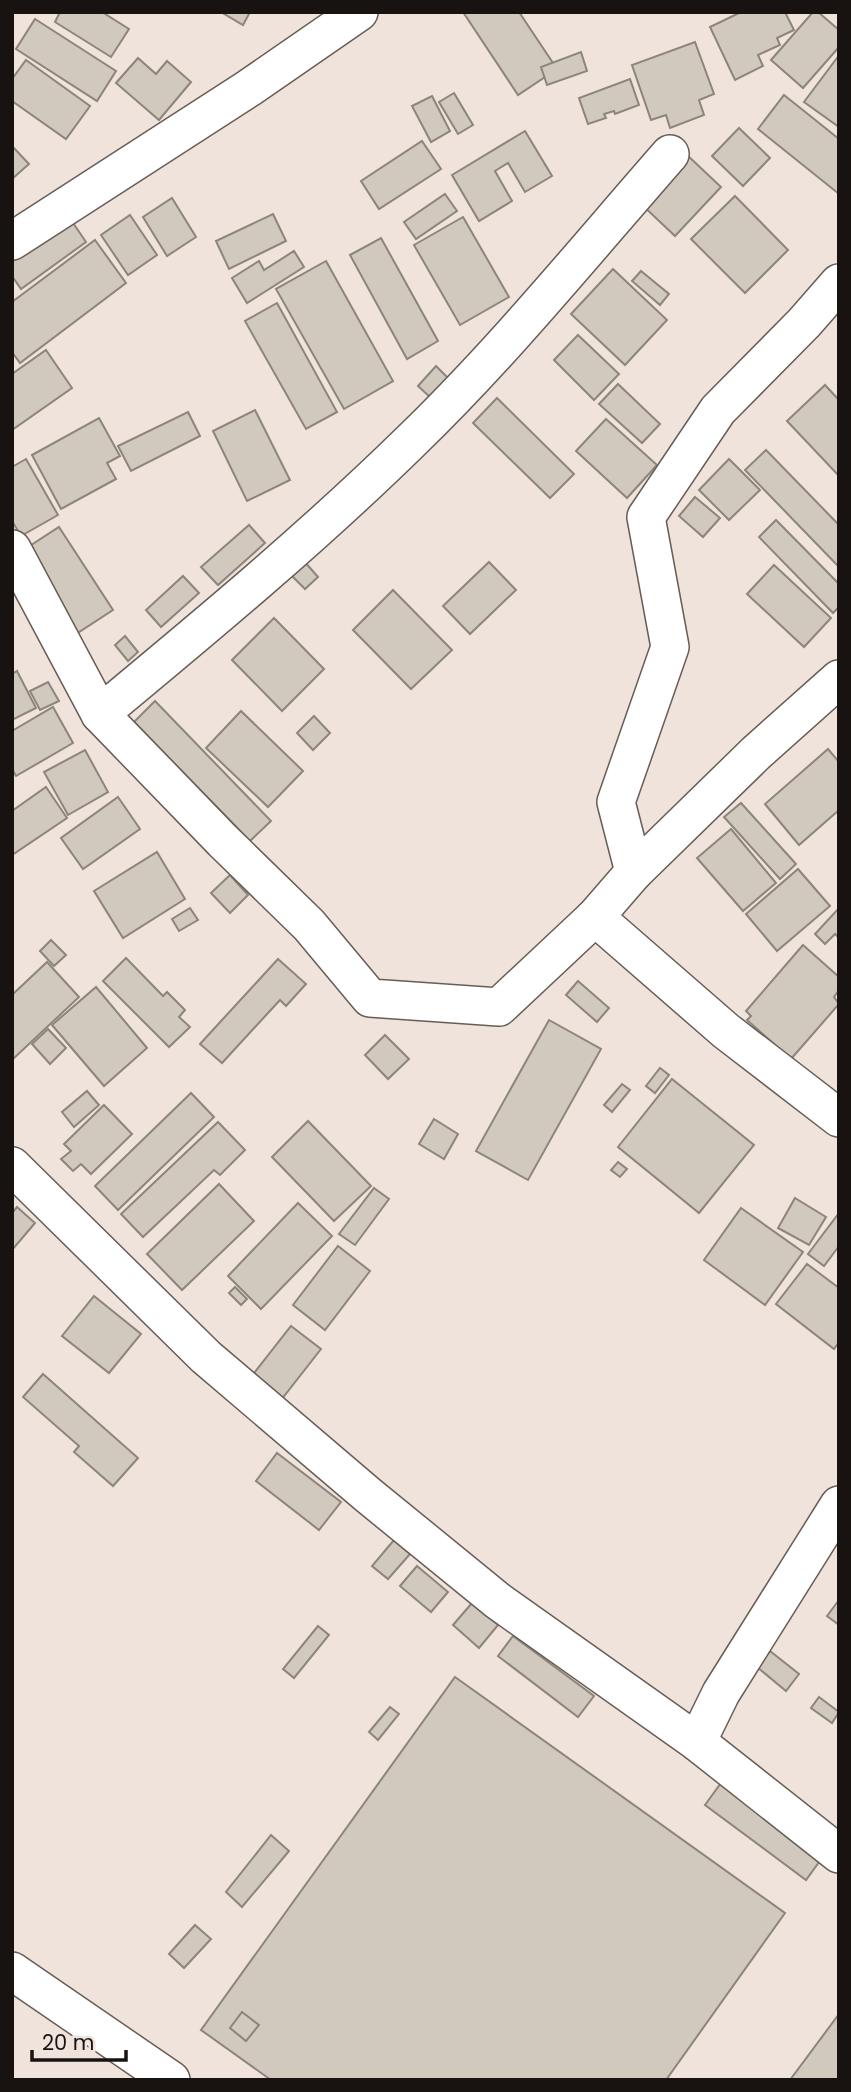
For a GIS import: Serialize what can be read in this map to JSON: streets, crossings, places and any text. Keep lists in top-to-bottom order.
{
  "scale_bar": "20 m"
}
